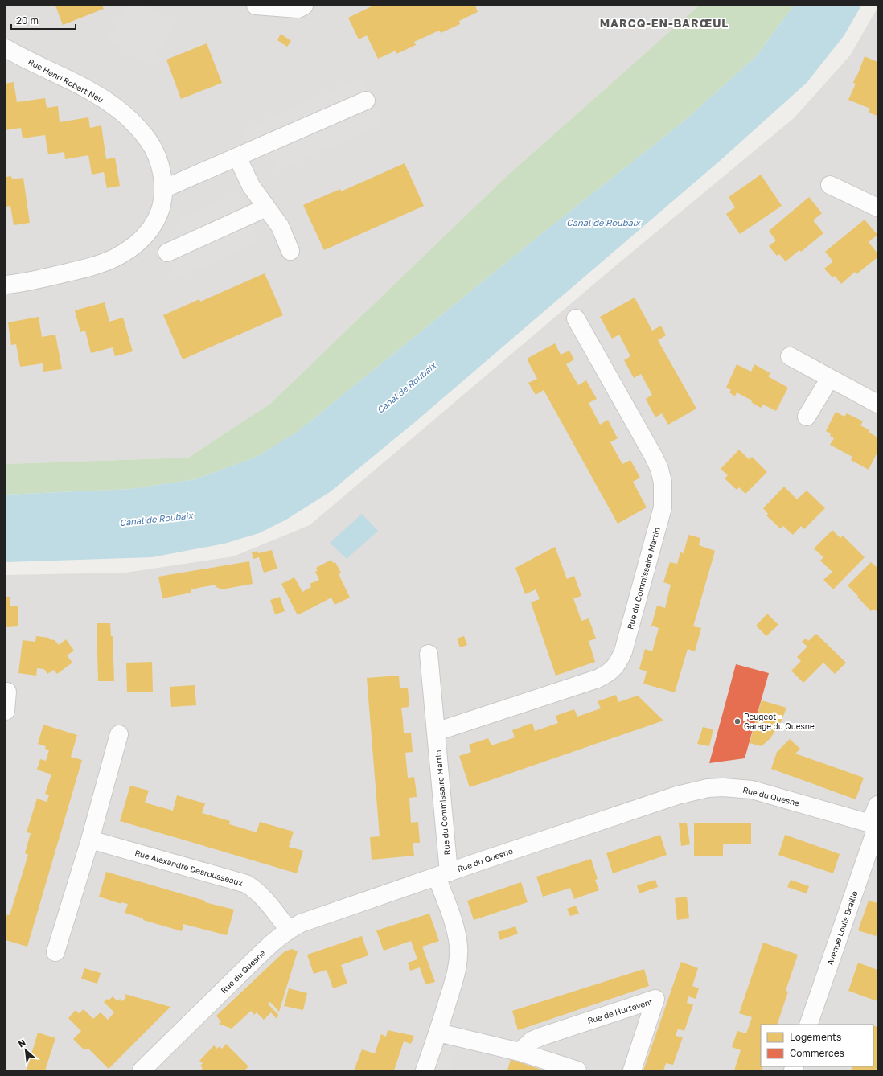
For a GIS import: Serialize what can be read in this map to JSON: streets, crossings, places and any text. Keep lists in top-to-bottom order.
{
  "streets": {
    "street": [
      "Rue Henri Robert Neu",
      "Rue du Commissaire Martin",
      "Rue du Quesne",
      "Rue Alexandre Desrousseaux",
      "Avenue Louis Braille",
      "Rue de Hurtevent"
    ]
  },
  "crossings": [
    ["Rue du Commissaire Martin", "Rue du Quesne"],
    ["Rue du Quesne", "Rue Alexandre Desrousseaux"],
    ["Rue du Quesne", "Avenue Louis Braille"]
  ],
  "districts": ["MARCQ-EN-BARŒUL"],
  "water": ["Canal de Roubaix"],
  "places": ["Peugeot - Garage du Quesne"],
  "legend": ["Logements", "Commerces"],
  "scale_bar": "20 m",
  "north": "top left"
}
